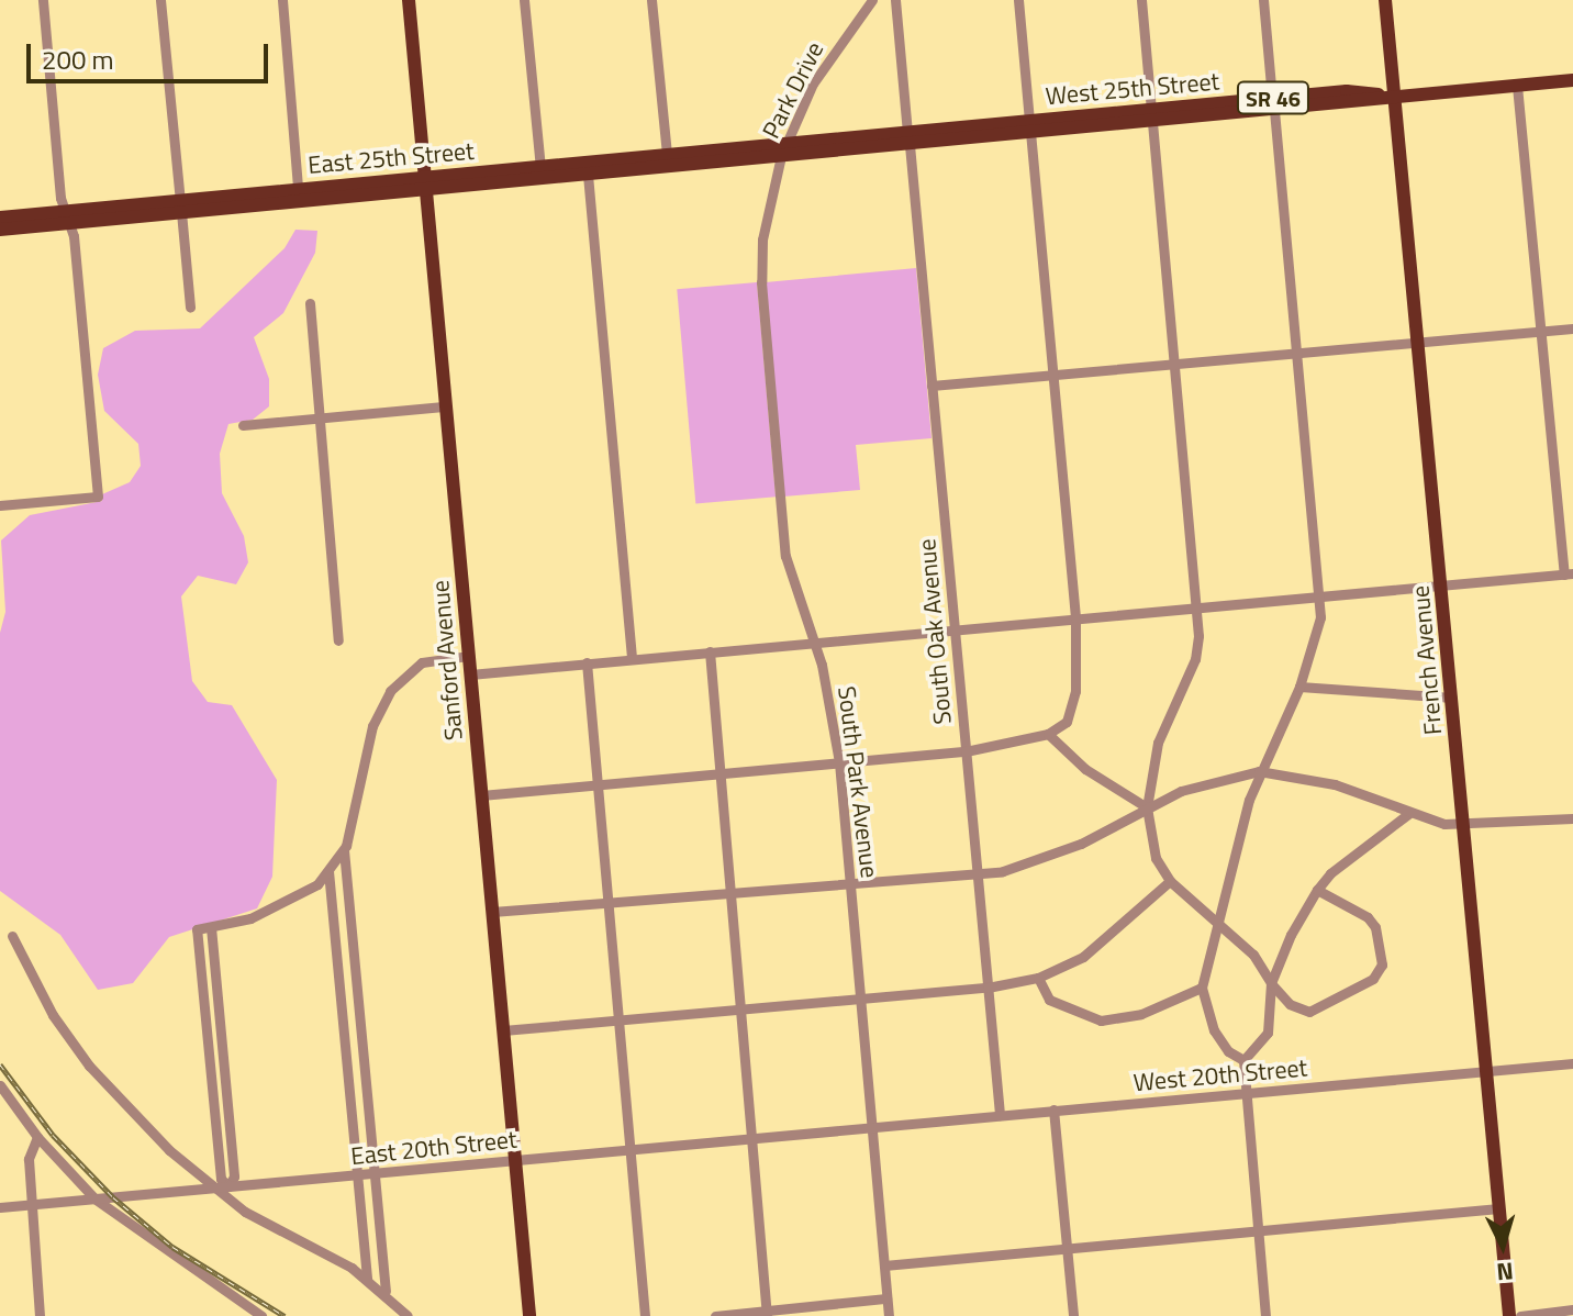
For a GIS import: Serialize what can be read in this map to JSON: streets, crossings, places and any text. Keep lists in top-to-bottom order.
{
  "streets": {
    "main road": [
      "West 25th Street",
      "SR 46",
      "East 25th Street",
      "Sanford Avenue",
      "French Avenue"
    ],
    "street": [
      "Park Drive",
      "South Oak Avenue",
      "South Park Avenue",
      "West 20th Street",
      "East 20th Street"
    ]
  },
  "crossings": [
    ["West 25th Street", "Park Drive"],
    ["West 25th Street", "East 25th Street"],
    ["West 25th Street", "South Oak Avenue"],
    ["West 25th Street", "French Avenue"],
    ["West 25th Street", "South Park Avenue"],
    ["Park Drive", "East 25th Street"],
    ["Park Drive", "South Park Avenue"],
    ["East 25th Street", "Sanford Avenue"],
    ["East 25th Street", "South Park Avenue"],
    ["South Oak Avenue", "West 20th Street"],
    ["Sanford Avenue", "East 20th Street"],
    ["French Avenue", "West 20th Street"],
    ["South Park Avenue", "West 20th Street"],
    ["South Park Avenue", "East 20th Street"],
    ["West 20th Street", "East 20th Street"]
  ],
  "scale_bar": "200 m",
  "north": "bottom"
}
